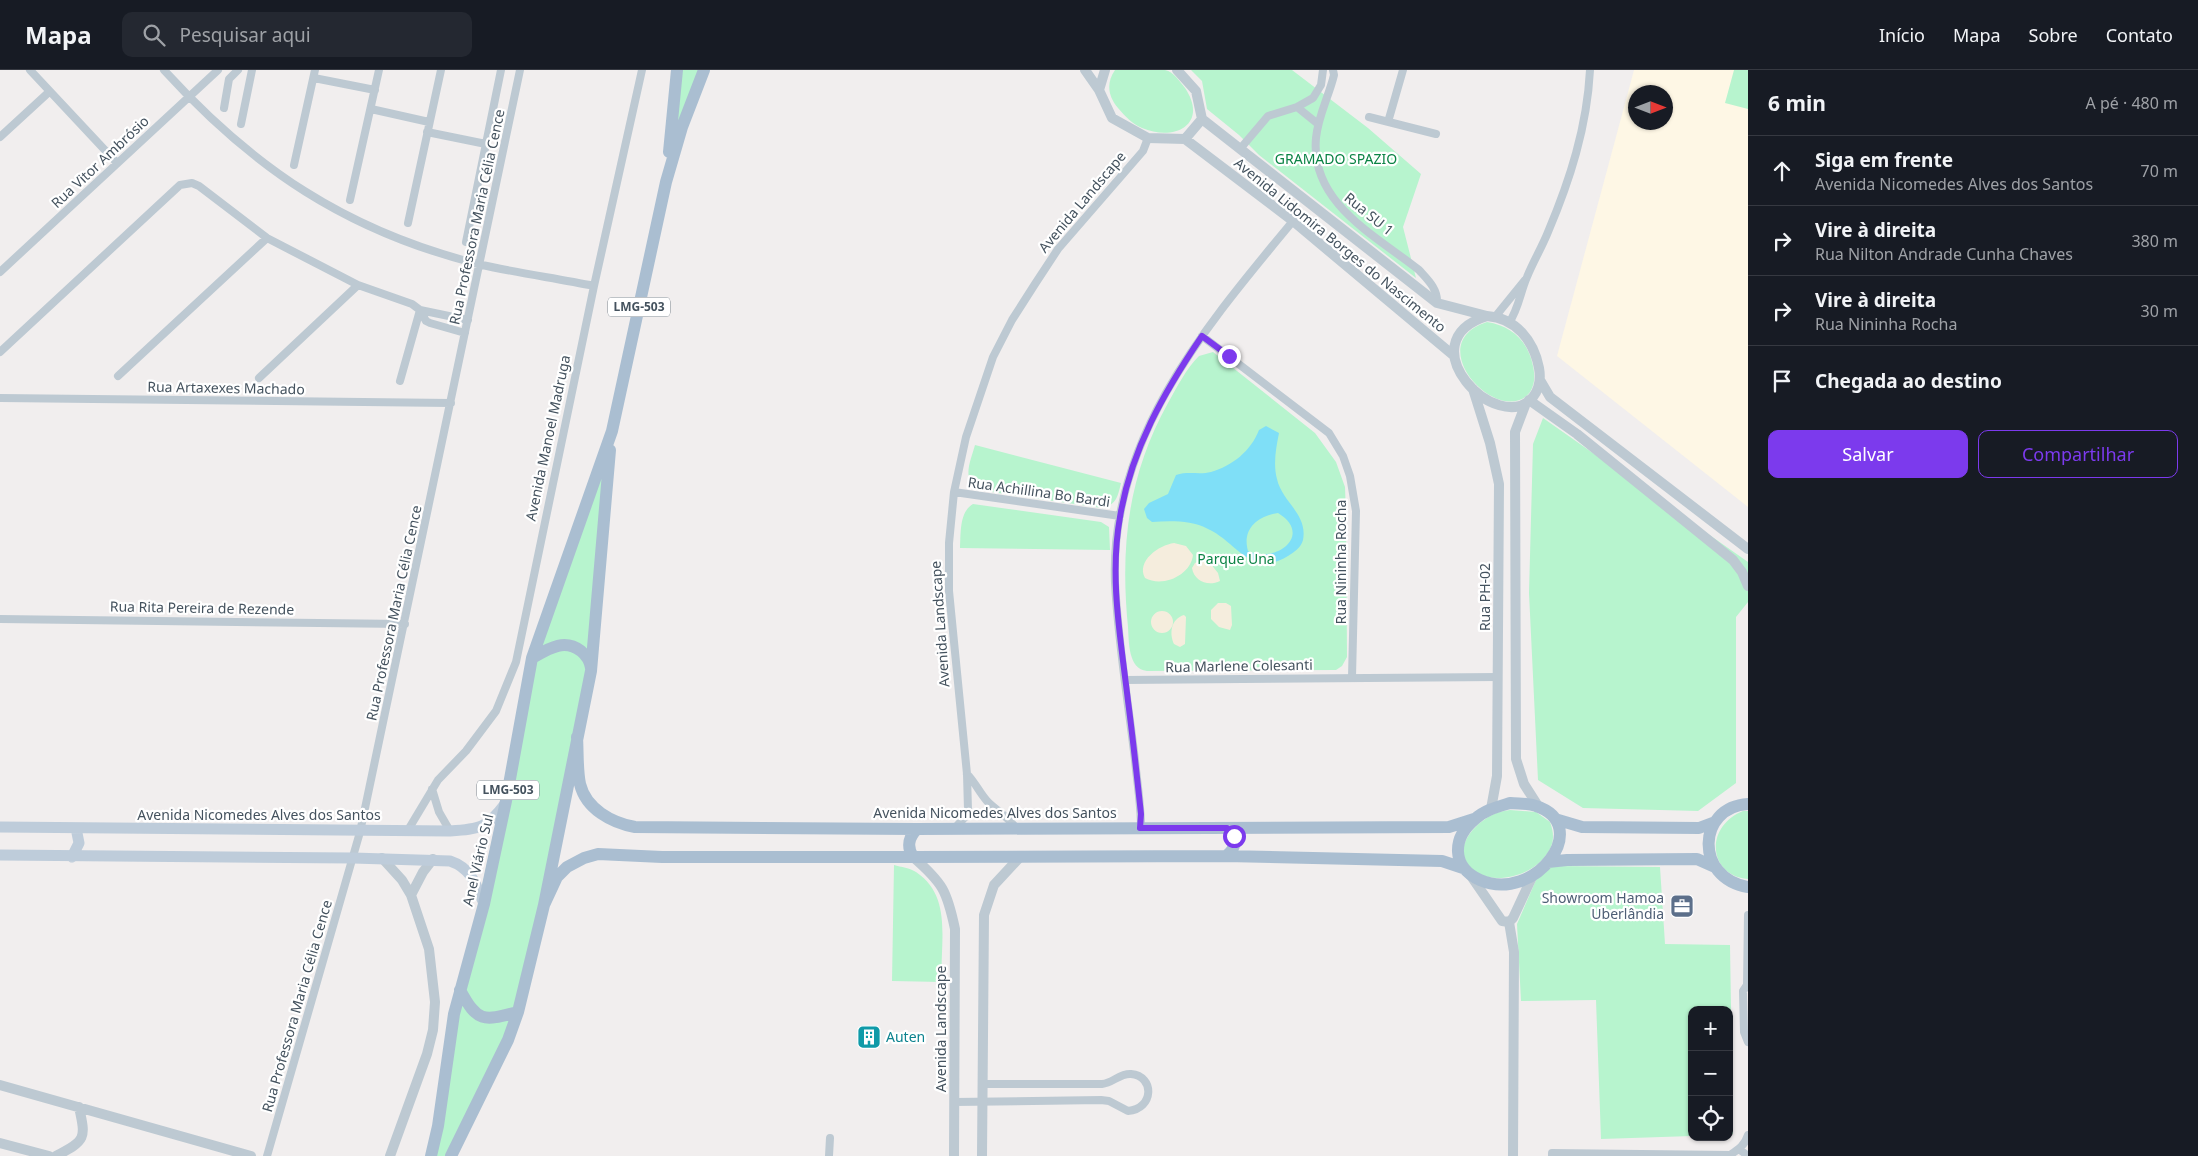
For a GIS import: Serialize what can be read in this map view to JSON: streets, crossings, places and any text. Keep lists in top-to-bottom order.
{
  "streets": {
    "main road": ["LMG-503", "Avenida Nicomedes Alves dos Santos", "Anel Viário Sul"],
    "street": [
      "Rua Vitor Ambrósio",
      "Avenida Landscape",
      "Rua SU 1",
      "Rua Professora Maria Célia Cence",
      "Avenida Lidomira Borges do Nascimento",
      "Rua Artaxexes Machado",
      "Avenida Manoel Madruga",
      "Rua Achillina Bo Bardi",
      "Rua Nininha Rocha",
      "Rua PH-02",
      "Rua Rita Pereira de Rezende",
      "Rua Marlene Colesanti"
    ]
  },
  "crossings": [
    ["Avenida Landscape", "Rua Achillina Bo Bardi"],
    ["Avenida Landscape", "Avenida Nicomedes Alves dos Santos"],
    ["Rua SU 1", "Avenida Lidomira Borges do Nascimento"],
    ["Rua Professora Maria Célia Cence", "Rua Artaxexes Machado"],
    ["Rua Professora Maria Célia Cence", "Rua Rita Pereira de Rezende"],
    ["Rua Professora Maria Célia Cence", "Avenida Nicomedes Alves dos Santos"],
    ["Avenida Lidomira Borges do Nascimento", "Rua PH-02"],
    ["Avenida Manoel Madruga", "Avenida Nicomedes Alves dos Santos"],
    ["Rua Nininha Rocha", "Rua Marlene Colesanti"],
    ["Rua PH-02", "Rua Marlene Colesanti"],
    ["Rua PH-02", "Avenida Nicomedes Alves dos Santos"],
    ["Avenida Nicomedes Alves dos Santos", "Anel Viário Sul"]
  ],
  "parks": ["GRAMADO SPAZIO", "Parque Una"],
  "places": {
    "office": ["Showroom Hamoa Uberlândia"],
    "building": ["Auten"]
  },
  "north": "right",
  "page": {
    "header": "Mapa",
    "search": "Pesquisar aqui",
    "nav": [
      "Início",
      "Mapa",
      "Sobre",
      "Contato"
    ],
    "heading": ["6 min", "A pé · 480 m"],
    "list": [
      ["Siga em frente", "Avenida Nicomedes Alves dos Santos", "70 m"],
      ["Vire à direita", "Rua Nilton Andrade Cunha Chaves", "380 m"],
      ["Vire à direita", "Rua Nininha Rocha", "30 m"],
      "Chegada ao destino"
    ],
    "buttons": ["Salvar", "Compartilhar"],
    "map_buttons": ["+", "−"]
  }
}
